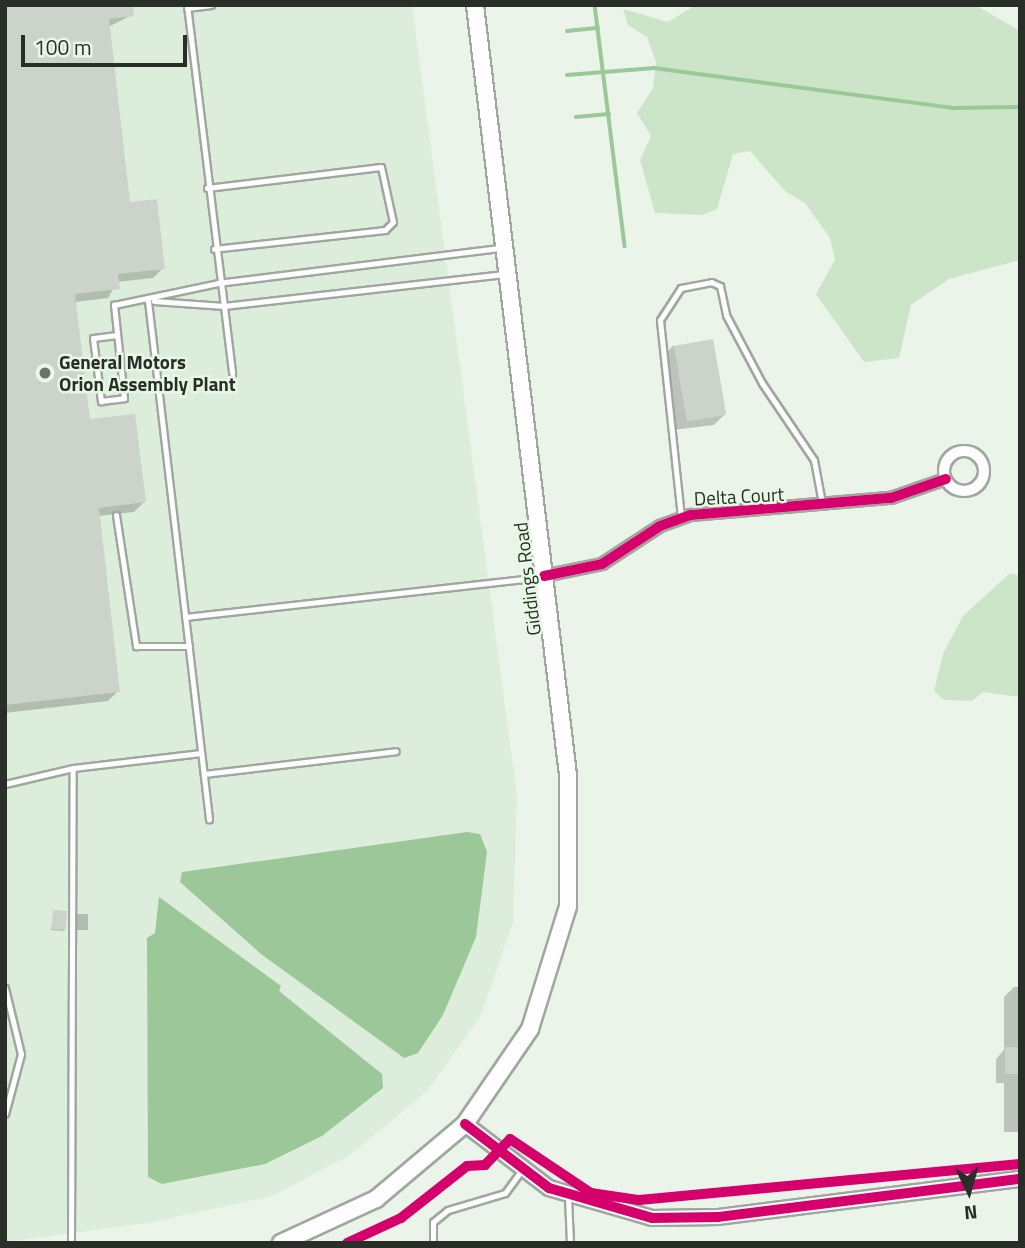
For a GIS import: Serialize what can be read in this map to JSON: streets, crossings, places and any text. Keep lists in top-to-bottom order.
{
  "streets": {
    "main road": ["Giddings Road"],
    "street": ["Delta Court"]
  },
  "crossings": [
    ["Delta Court", "Giddings Road"]
  ],
  "places": ["General Motors Orion Assembly Plant"],
  "scale_bar": "100 m",
  "north": "bottom"
}
